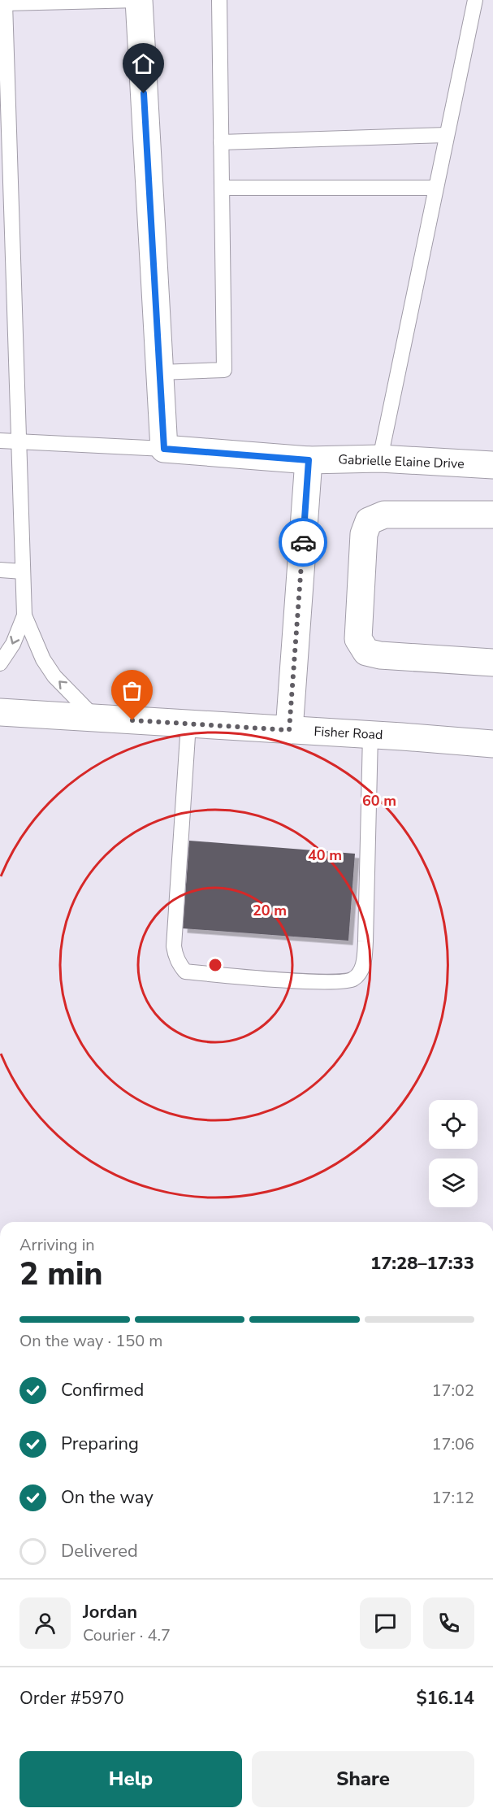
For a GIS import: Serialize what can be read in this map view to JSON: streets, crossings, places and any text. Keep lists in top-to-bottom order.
{
  "streets": {
    "street": ["Gabrielle Elaine Drive", "Fisher Road"]
  },
  "page": {
    "heading": ["2 min", "Arriving in", "17:28–17:33"],
    "panel": [
      "Jordan",
      "Courier · 4.7",
      "Order #5970",
      "$16.14"
    ],
    "bar": "On the way · 150 m",
    "list": [
      ["Confirmed", "17:02"],
      ["Preparing", "17:06"],
      ["On the way", "17:12"],
      "Delivered"
    ],
    "buttons": ["Help", "Share"]
  },
  "rings": ["60 m", "40 m", "20 m"]
}
